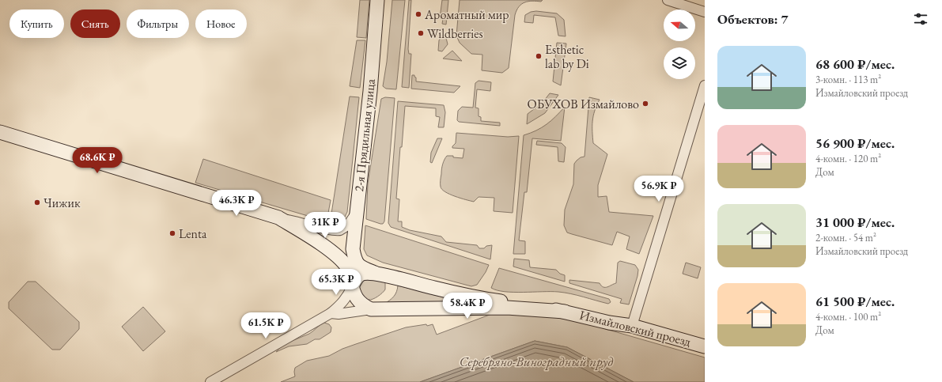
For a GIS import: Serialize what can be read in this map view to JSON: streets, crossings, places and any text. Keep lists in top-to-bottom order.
{
  "streets": {
    "street": ["2-я Прядильная улица", "Измайловский проезд"]
  },
  "crossings": [
    ["2-я Прядильная улица", "Измайловский проезд"]
  ],
  "water": ["Серебряно-Виноградный пруд"],
  "places": [
    "Ароматный мир",
    "Wildberries",
    "Esthetic lab by Di",
    "ОБУХОВ Измайлово",
    "Чижик",
    "Lenta"
  ],
  "north": "left",
  "page": {
    "heading": "Объектов: 7",
    "chip": [
      "Купить",
      "Снять",
      "Фильтры",
      "Новое"
    ],
    "list": [
      {
        "name": "68 600 ₽/мес.",
        "note": "3-комн. · 113 m² · Измайловский проезд"
      },
      {
        "name": "56 900 ₽/мес.",
        "note": "4-комн. · 120 m² · Дом"
      },
      {
        "name": "31 000 ₽/мес.",
        "note": "2-комн. · 54 m² · Измайловский проезд"
      },
      {
        "name": "61 500 ₽/мес.",
        "note": "4-комн. · 100 m² · Дом"
      }
    ],
    "price": [
      "68.6K ₽",
      "56.9K ₽",
      "46.3K ₽",
      "31K ₽",
      "65.3K ₽",
      "58.4K ₽",
      "61.5K ₽"
    ]
  }
}
